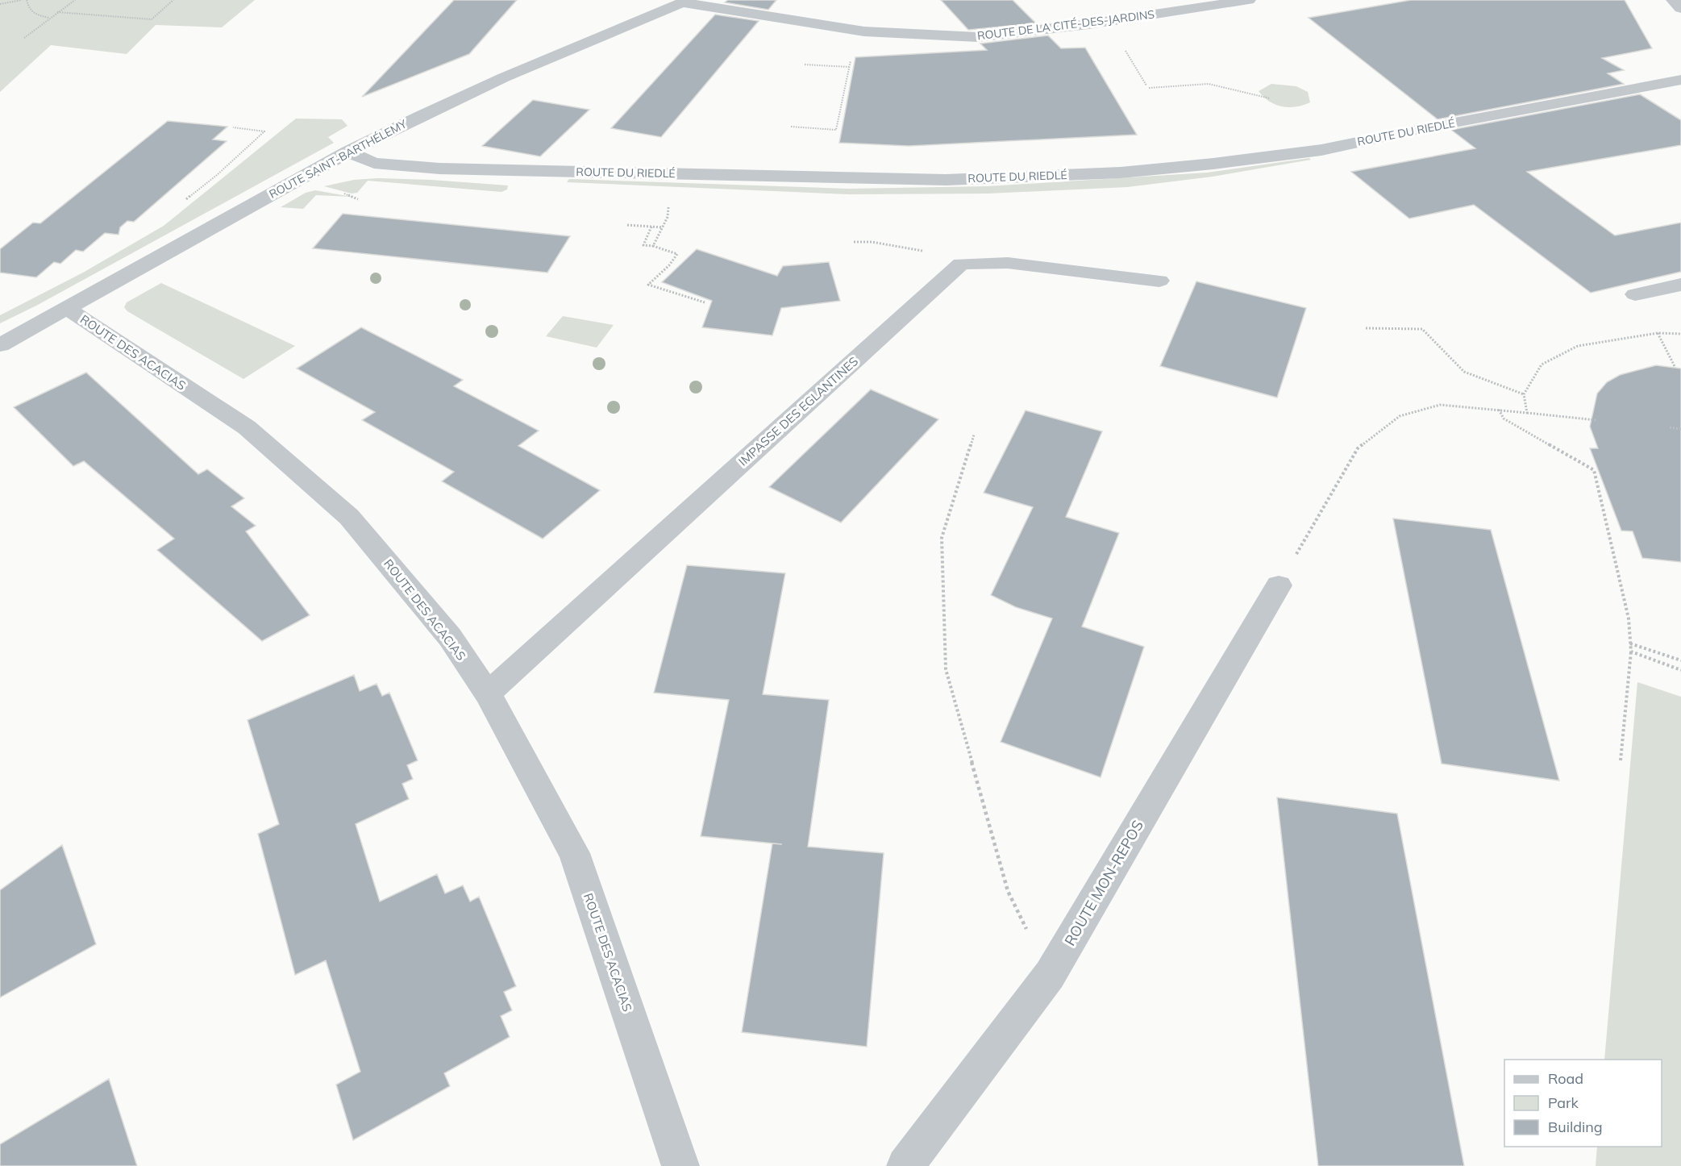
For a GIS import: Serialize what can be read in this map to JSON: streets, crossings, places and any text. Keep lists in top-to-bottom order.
{
  "streets": {
    "street": [
      "ROUTE DE LA CITÉ-DES-JARDINS",
      "ROUTE DU RIEDLÉ",
      "ROUTE SAINT-BARTHÉLEMY",
      "ROUTE DES ACACIAS",
      "IMPASSE DES EGLANTINES",
      "ROUTE MON-REPOS"
    ]
  },
  "crossings": [
    ["ROUTE DE LA CITÉ-DES-JARDINS", "ROUTE SAINT-BARTHÉLEMY"],
    ["ROUTE DU RIEDLÉ", "ROUTE SAINT-BARTHÉLEMY"],
    ["ROUTE SAINT-BARTHÉLEMY", "ROUTE DES ACACIAS"],
    ["ROUTE DES ACACIAS", "IMPASSE DES EGLANTINES"]
  ],
  "legend": ["Road", "Park", "Building"]
}
